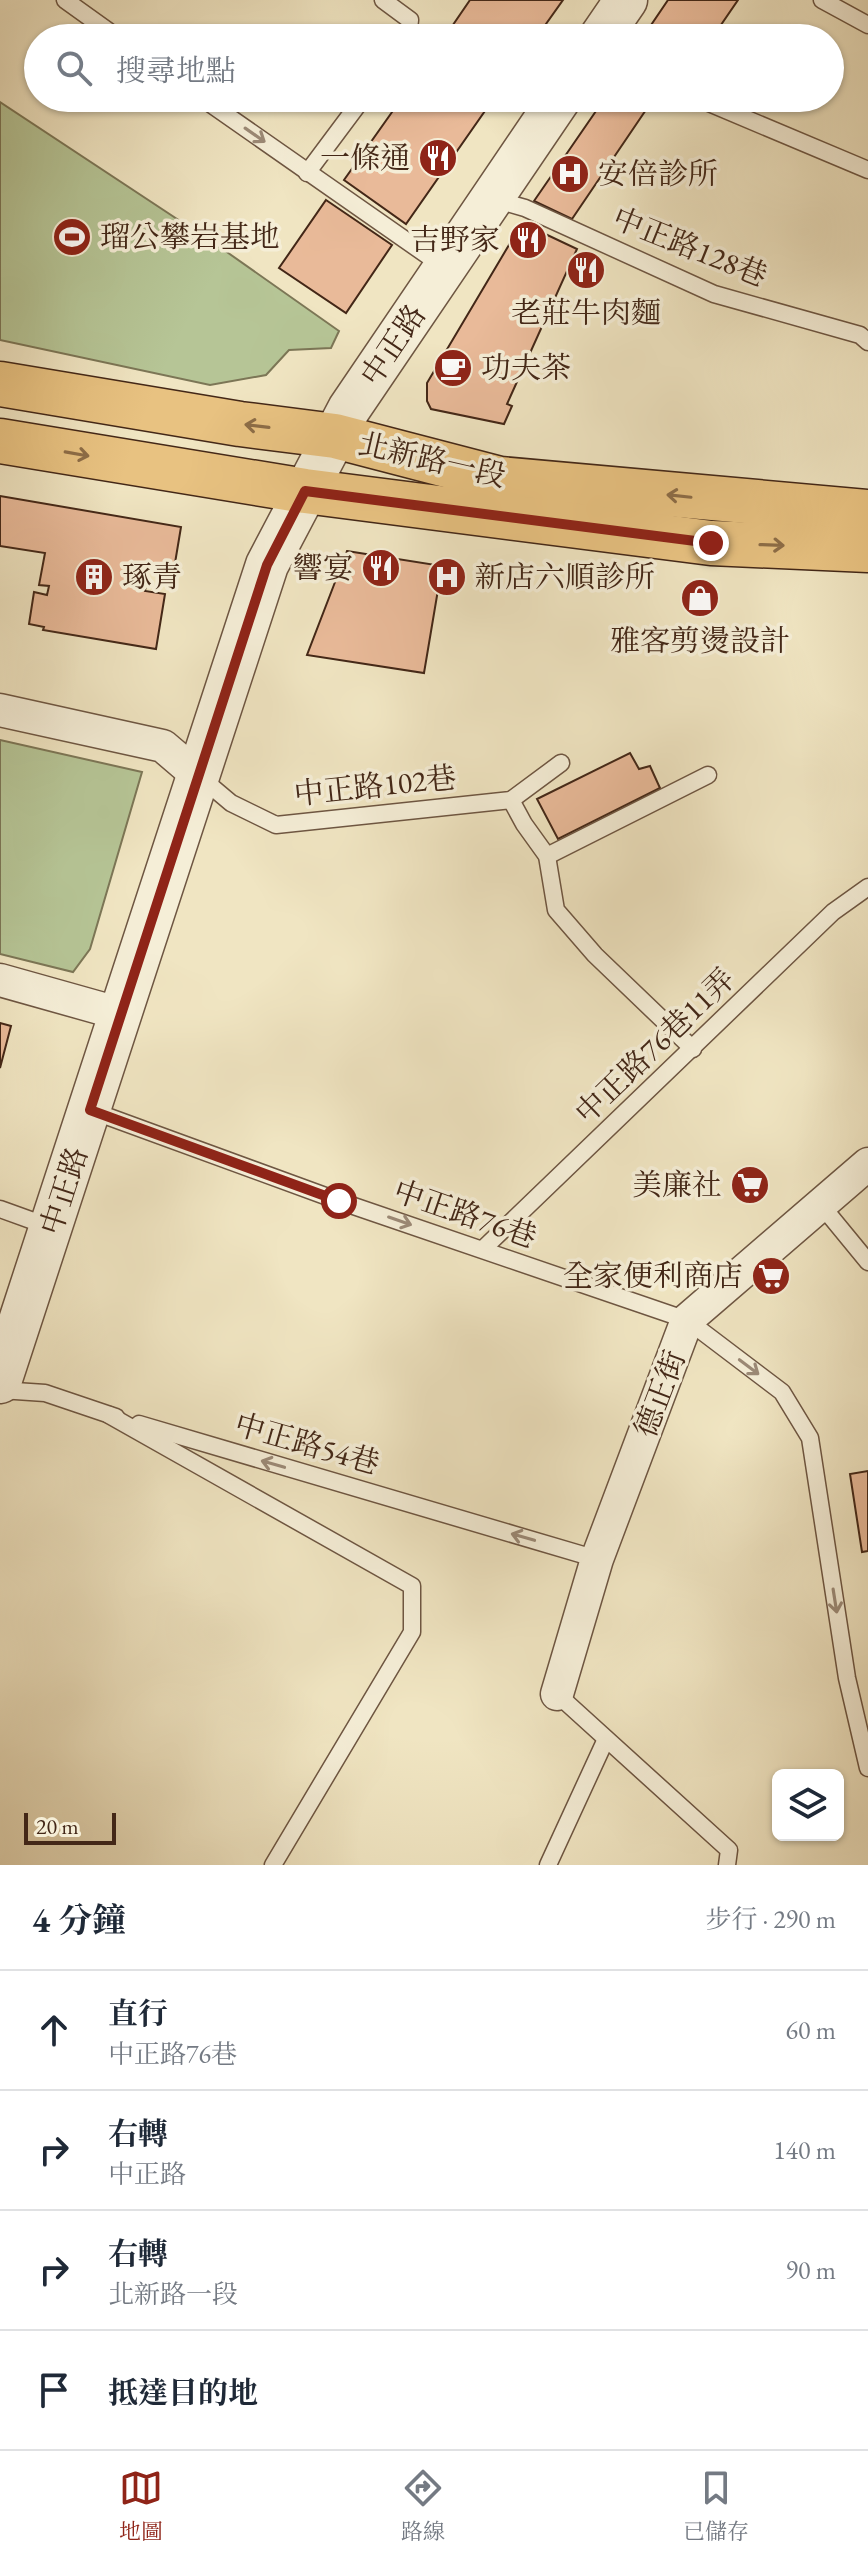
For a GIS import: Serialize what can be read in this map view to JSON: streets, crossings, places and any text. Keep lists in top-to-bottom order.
{
  "streets": {
    "main road": ["北新路一段"],
    "street": ["中正路", "德正街"],
    "lane": [
      "中正路128巷",
      "中正路102巷",
      "中正路76巷11弄",
      "中正路76巷",
      "中正路54巷"
    ]
  },
  "crossings": [
    ["中正路128巷", "中正路"],
    ["中正路", "北新路一段"],
    ["中正路", "中正路102巷"],
    ["中正路", "中正路76巷"],
    ["中正路76巷11弄", "中正路76巷"],
    ["中正路76巷", "德正街"],
    ["德正街", "中正路54巷"]
  ],
  "one_way": ["中正路76巷", "中正路54巷"],
  "places": {
    "restaurant": [
      "一條通",
      "吉野家",
      "老莊牛肉麵",
      "響宴"
    ],
    "hospital": ["安倍診所", "新店六順診所"],
    "sports": ["瑠公攀岩基地"],
    "cafe": ["功夫茶"],
    "building": ["琢青"],
    "shop": ["雅客剪燙設計"],
    "supermarket": ["美廉社", "全家便利商店"]
  },
  "scale_bar": "20 m",
  "page": {
    "search": "搜尋地點",
    "scale": "20 m",
    "heading": ["4 分鐘", "步行 · 290 m"],
    "list": [
      ["直行", "中正路76巷", "60 m"],
      ["右轉", "中正路", "140 m"],
      ["右轉", "北新路一段", "90 m"],
      "抵達目的地"
    ],
    "nav": ["地圖", "路線", "已儲存"]
  }
}
